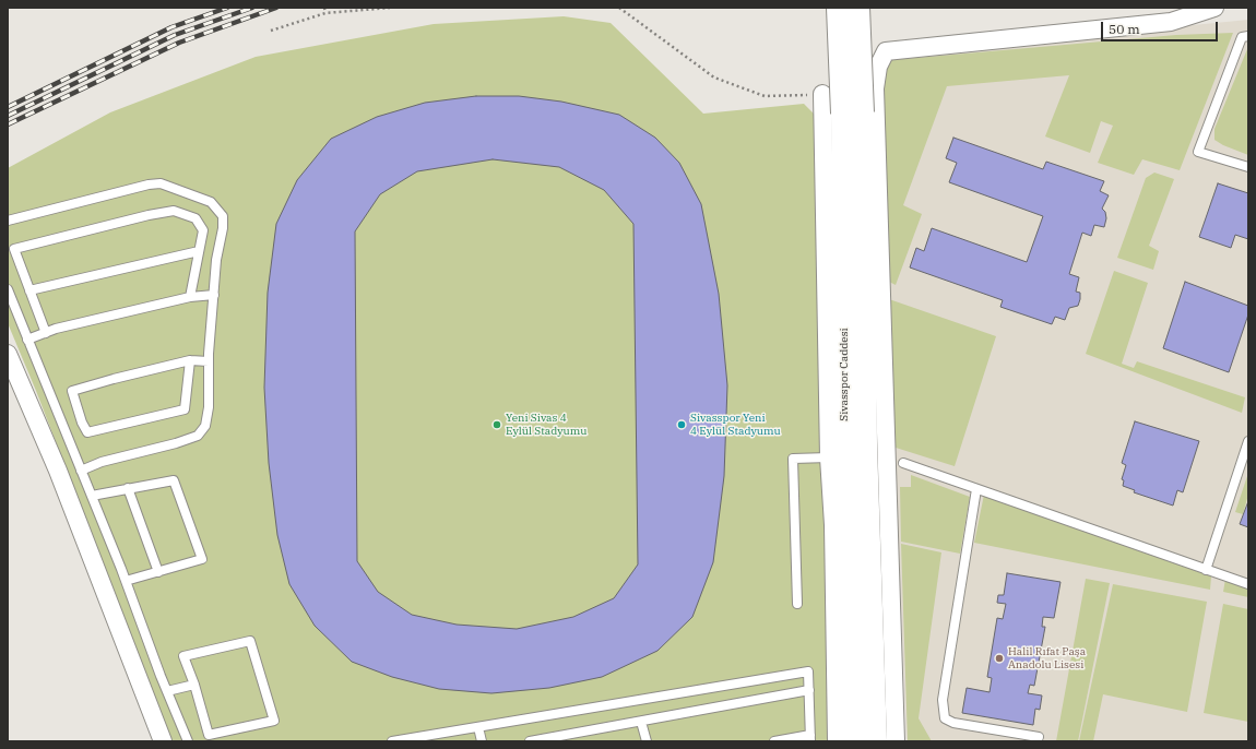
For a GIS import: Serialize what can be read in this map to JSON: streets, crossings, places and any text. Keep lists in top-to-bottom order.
{
  "streets": {
    "street": ["Sivasspor Caddesi"]
  },
  "places": ["Yeni Sivas 4 Eylül Stadyumu", "Sivasspor Yeni 4 Eylül Stadyumu", "Halil Rıfat Paşa Anadolu Lisesi"],
  "scale_bar": "50 m"
}
